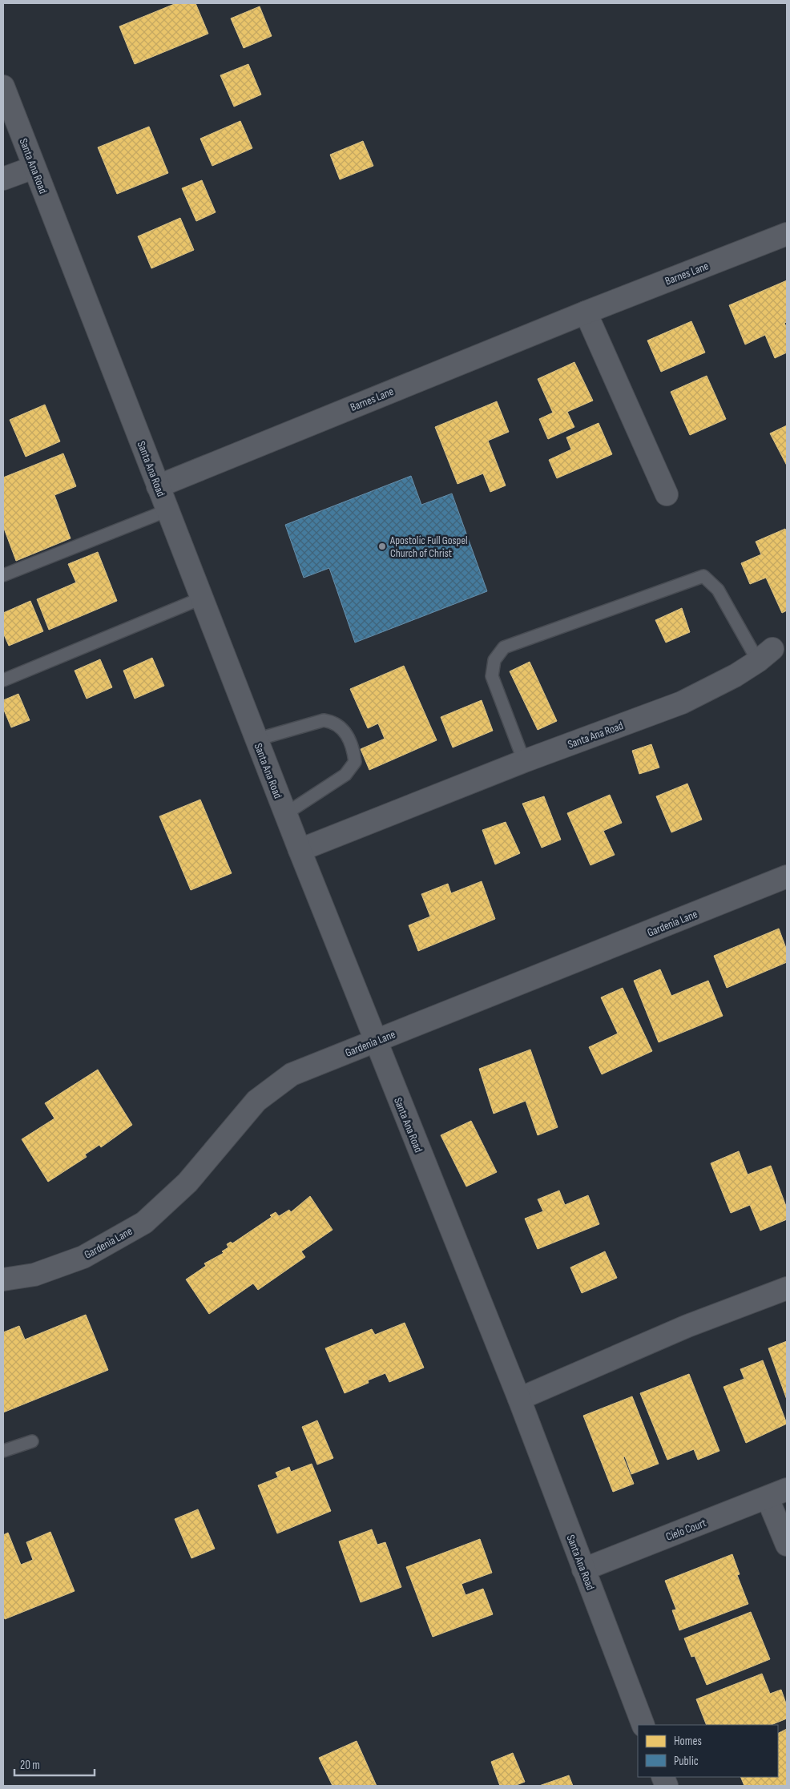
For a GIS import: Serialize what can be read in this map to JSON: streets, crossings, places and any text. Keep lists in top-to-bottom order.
{
  "streets": {
    "street": [
      "Santa Ana Road",
      "Barnes Lane",
      "Gardenia Lane",
      "Cielo Court"
    ]
  },
  "crossings": [
    ["Santa Ana Road", "Barnes Lane"],
    ["Santa Ana Road", "Gardenia Lane"],
    ["Santa Ana Road", "Cielo Court"]
  ],
  "places": ["Apostolic Full Gospel Church of Christ"],
  "legend": ["Homes", "Public"],
  "scale_bar": "20 m"
}
